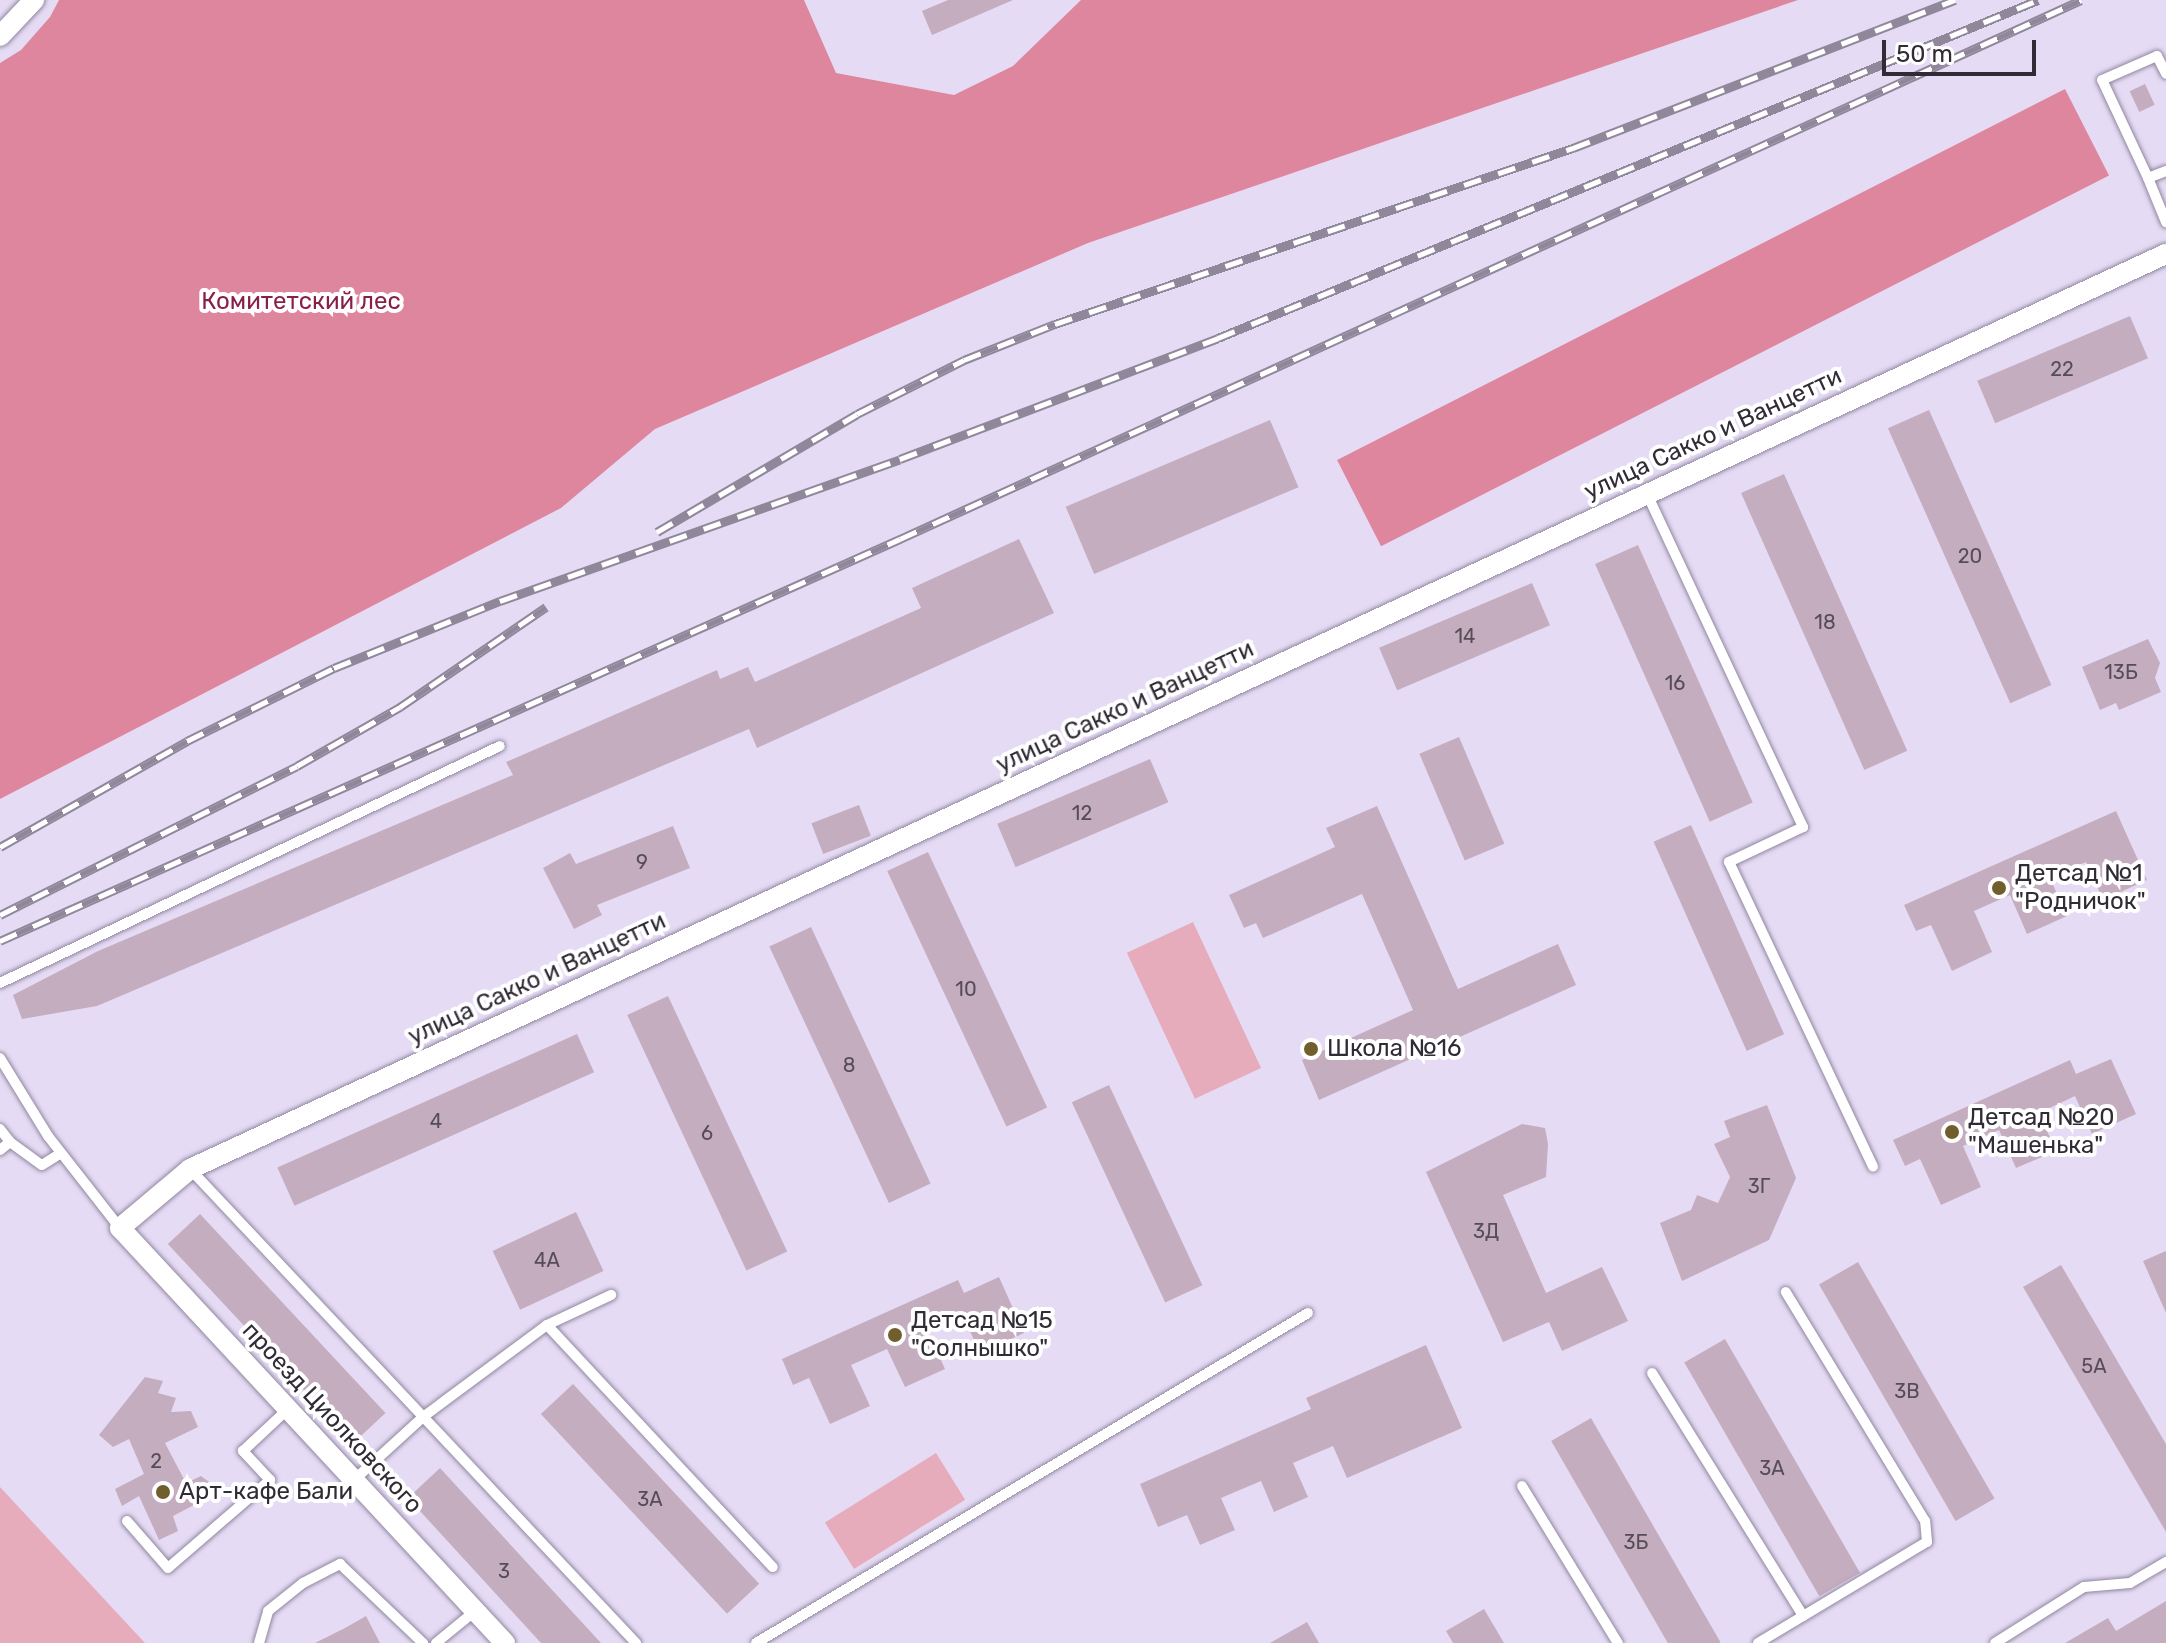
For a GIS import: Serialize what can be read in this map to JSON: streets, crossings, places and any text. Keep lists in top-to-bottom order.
{
  "streets": {
    "street": ["улица Сакко и Ванцетти", "проезд Циолковского"]
  },
  "crossings": [
    ["улица Сакко и Ванцетти", "проезд Циолковского"]
  ],
  "parks": ["Комитетский лес"],
  "places": [
    "Детсад №1 \"Родничок\"",
    "Школа №16",
    "Детсад №20 \"Машенька\"",
    "Детсад №15 \"Солнышко\"",
    "Арт-кафе Бали"
  ],
  "house_numbers": [
    "22",
    "20",
    "18",
    "14",
    "13Б",
    "16",
    "12",
    "9",
    "10",
    "8",
    "4",
    "6",
    "3Г",
    "3Д",
    "4А",
    "5А",
    "3В",
    "2",
    "3А",
    "3А",
    "3Б",
    "3"
  ],
  "scale_bar": "50 m"
}
